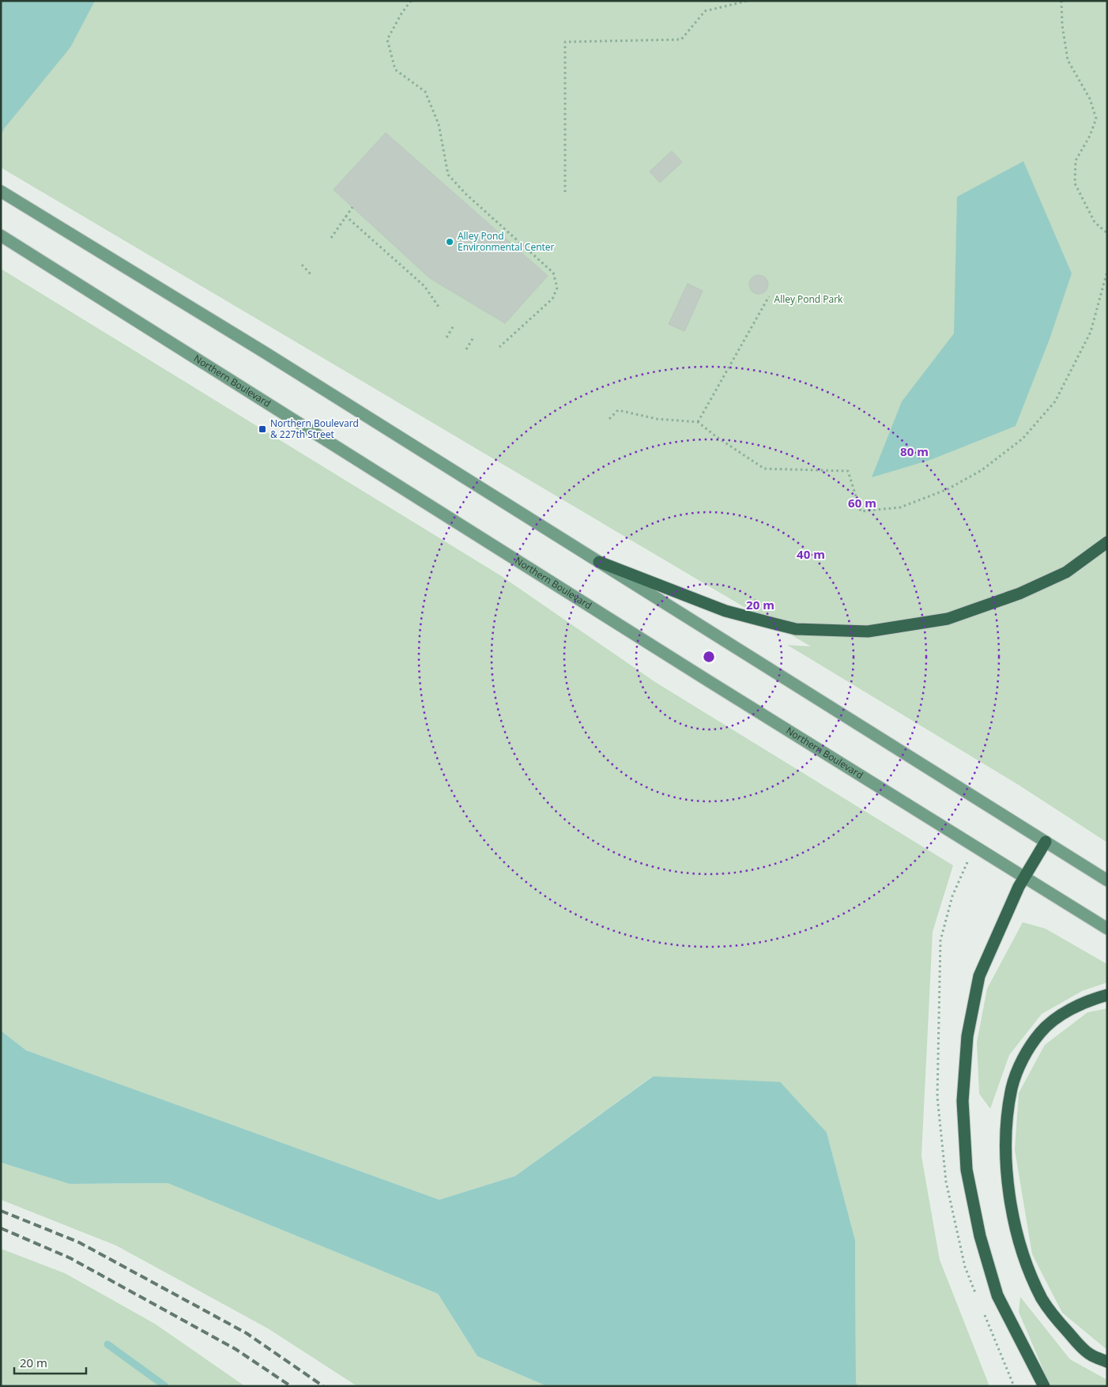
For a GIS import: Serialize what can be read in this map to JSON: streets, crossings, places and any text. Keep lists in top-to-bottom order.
{
  "streets": {
    "main road": ["Northern Boulevard"]
  },
  "parks": ["Alley Pond Park"],
  "places": {
    "other": ["Alley Pond Environmental Center"],
    "transit": ["Northern Boulevard & 227th Street"]
  },
  "scale_bar": "20 m",
  "rings": [
    "80 m",
    "60 m",
    "40 m",
    "20 m"
  ]
}
